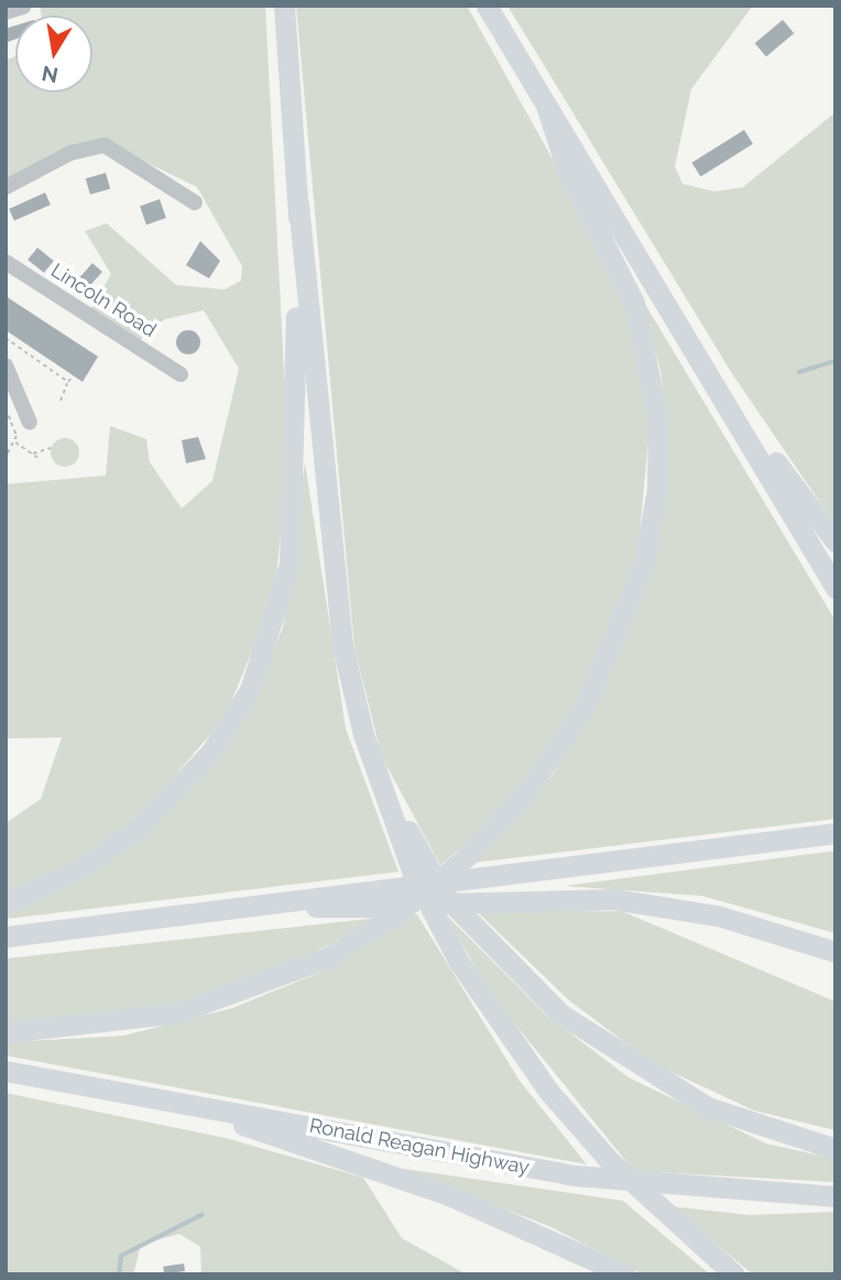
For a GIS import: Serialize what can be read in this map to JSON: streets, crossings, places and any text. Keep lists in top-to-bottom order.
{
  "streets": {
    "highway": ["Ronald Reagan Highway"],
    "street": ["Lincoln Road"]
  },
  "north": "bottom"
}
